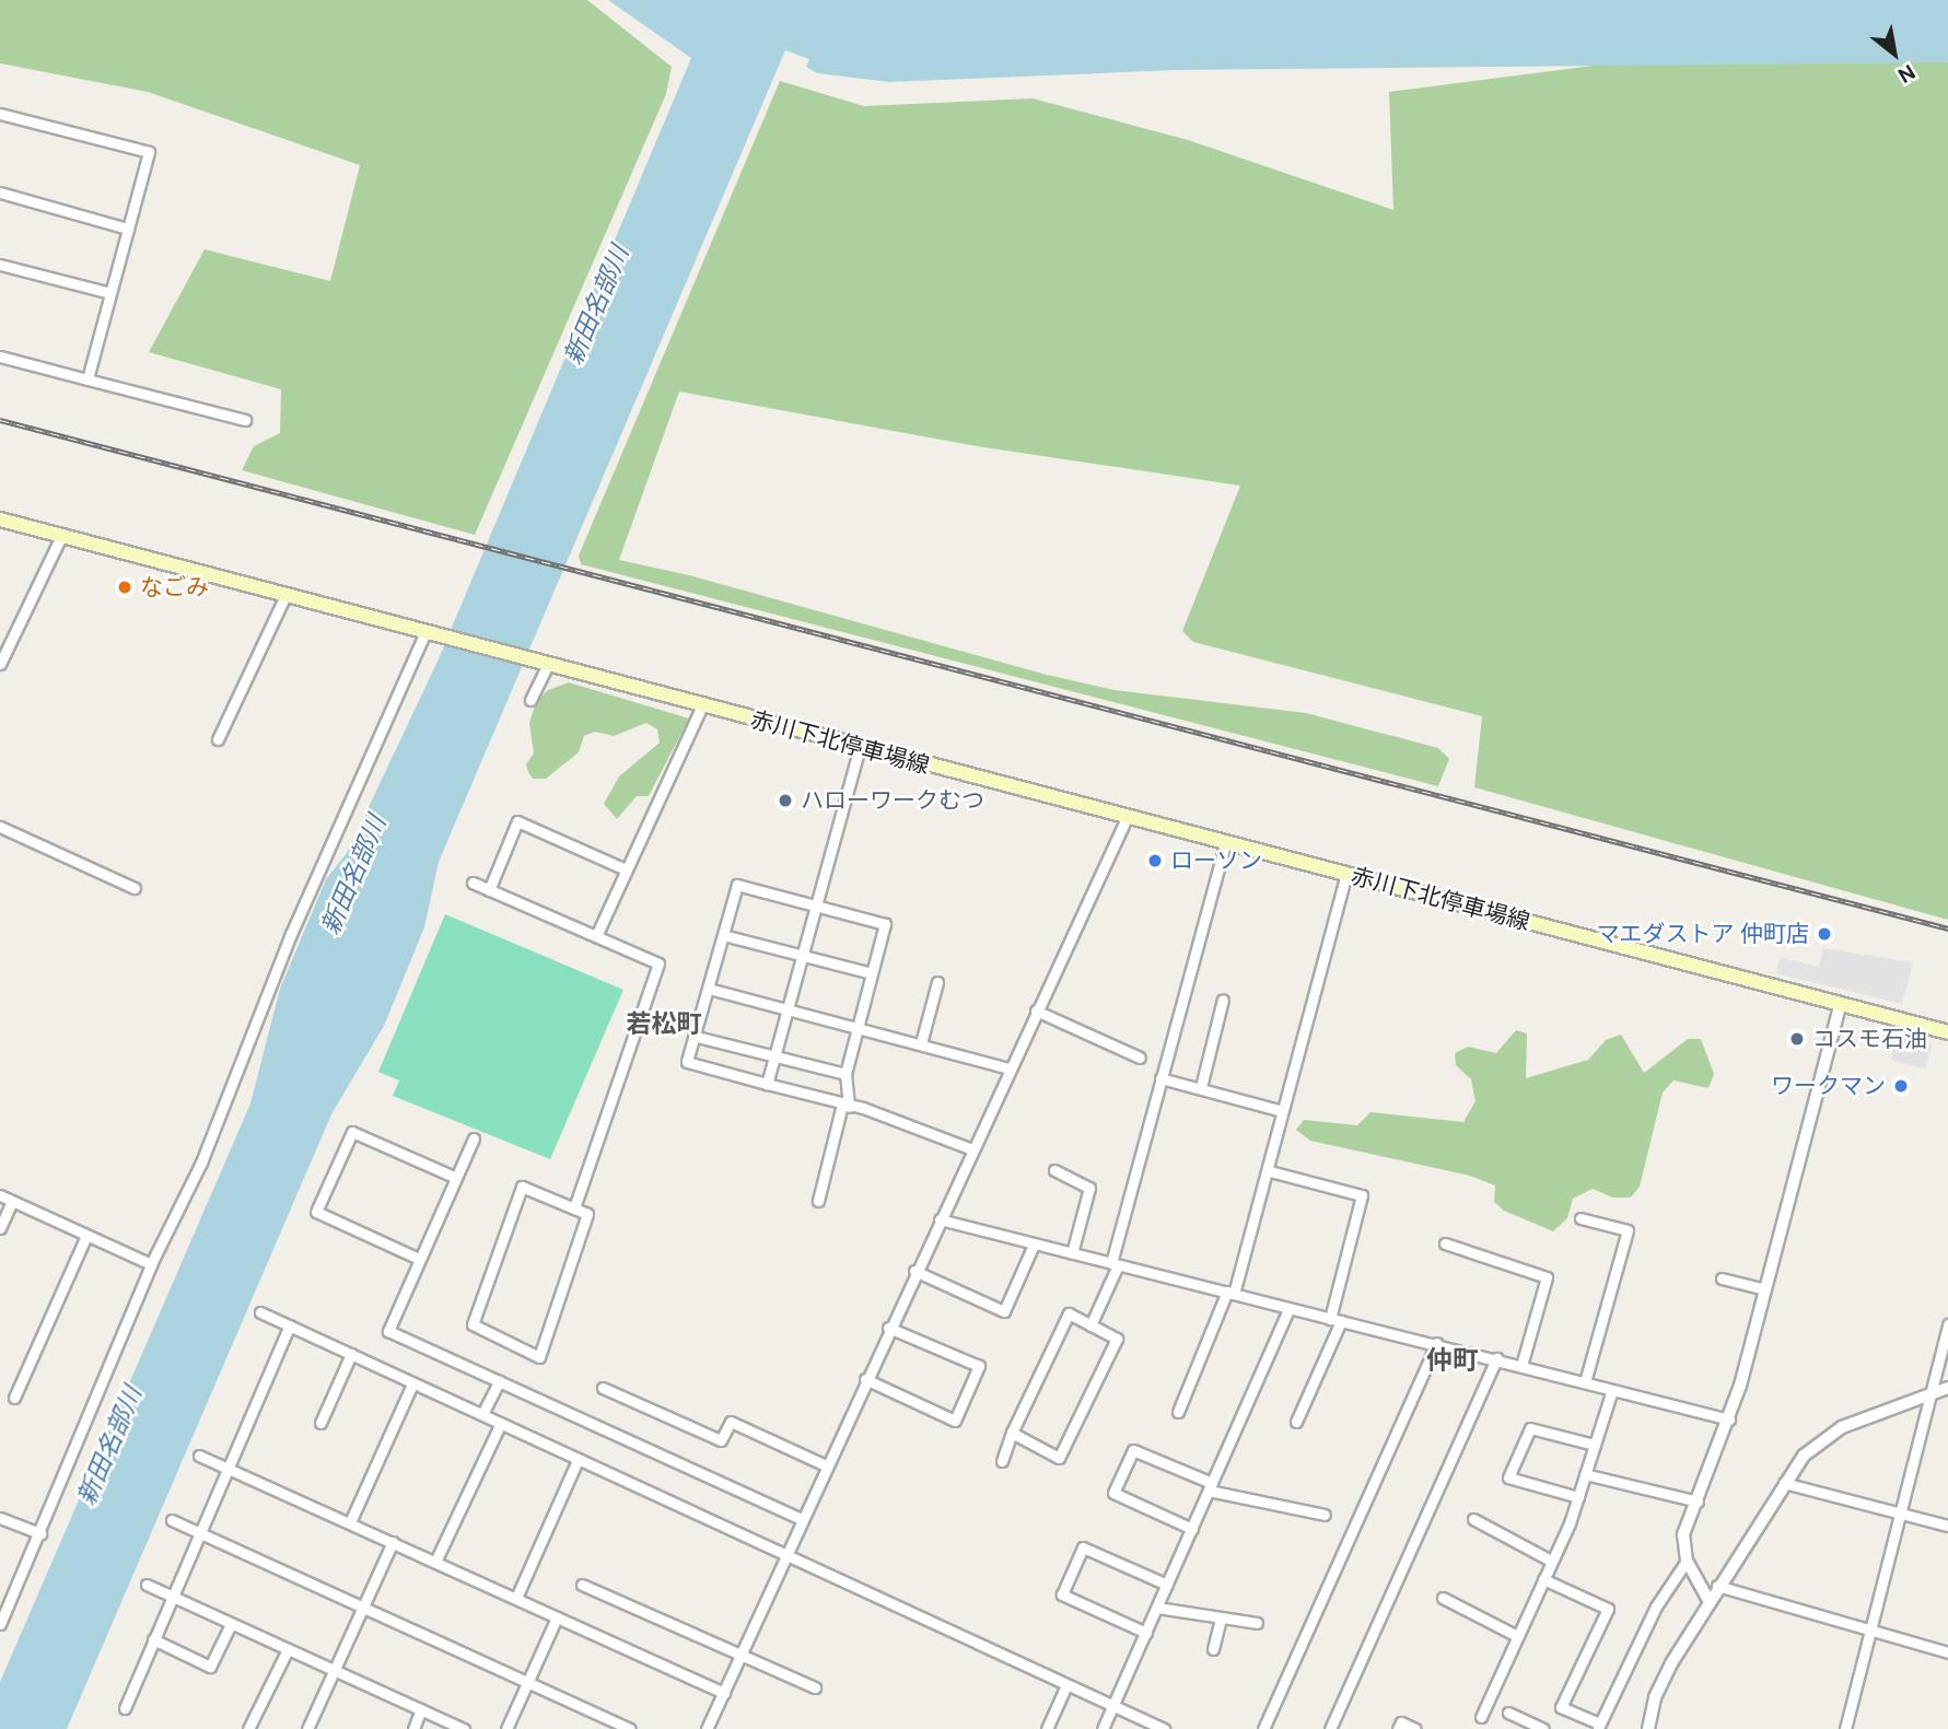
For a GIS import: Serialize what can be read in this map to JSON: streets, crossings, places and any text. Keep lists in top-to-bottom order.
{
  "streets": {
    "main road": ["赤川下北停車場線"]
  },
  "districts": ["若松町", "仲町"],
  "water": ["新田名部川"],
  "places": [
    "なごみ",
    "ハローワークむつ",
    "ローソン",
    "マエダストア 仲町店",
    "コスモ石油",
    "ワークマン"
  ],
  "north": "bottom right"
}
